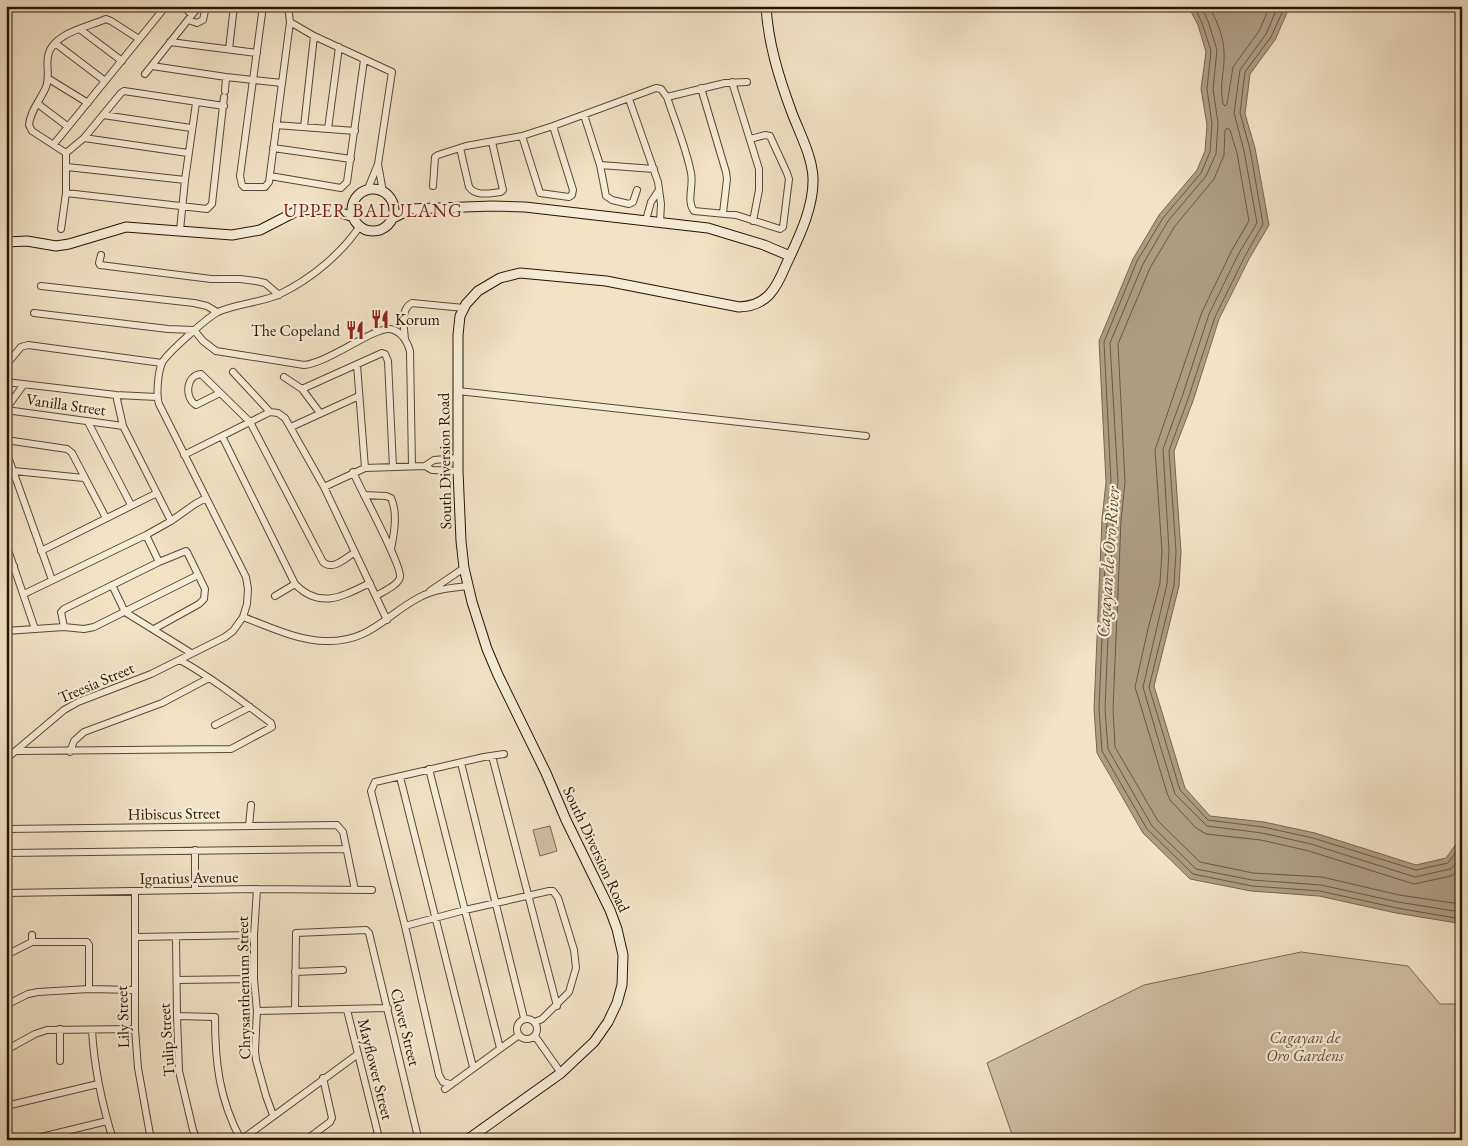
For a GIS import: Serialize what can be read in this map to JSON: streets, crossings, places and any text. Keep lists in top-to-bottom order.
{
  "streets": {
    "main road": ["South Diversion Road"],
    "street": [
      "Vanilla Street",
      "Treesia Street",
      "Hibiscus Street",
      "Ignatius Avenue",
      "Chrysanthemum Street",
      "Lily Street",
      "Clover Street",
      "Tulip Street",
      "Mayflower Street"
    ]
  },
  "crossings": [
    ["Ignatius Avenue", "Chrysanthemum Street"],
    ["Ignatius Avenue", "Lily Street"]
  ],
  "districts": ["UPPER BALULANG"],
  "water": ["Cagayan de Oro River"],
  "parks": ["Cagayan de Oro Gardens"],
  "places": {
    "restaurant": ["Korum", "The Copeland"]
  }
}
